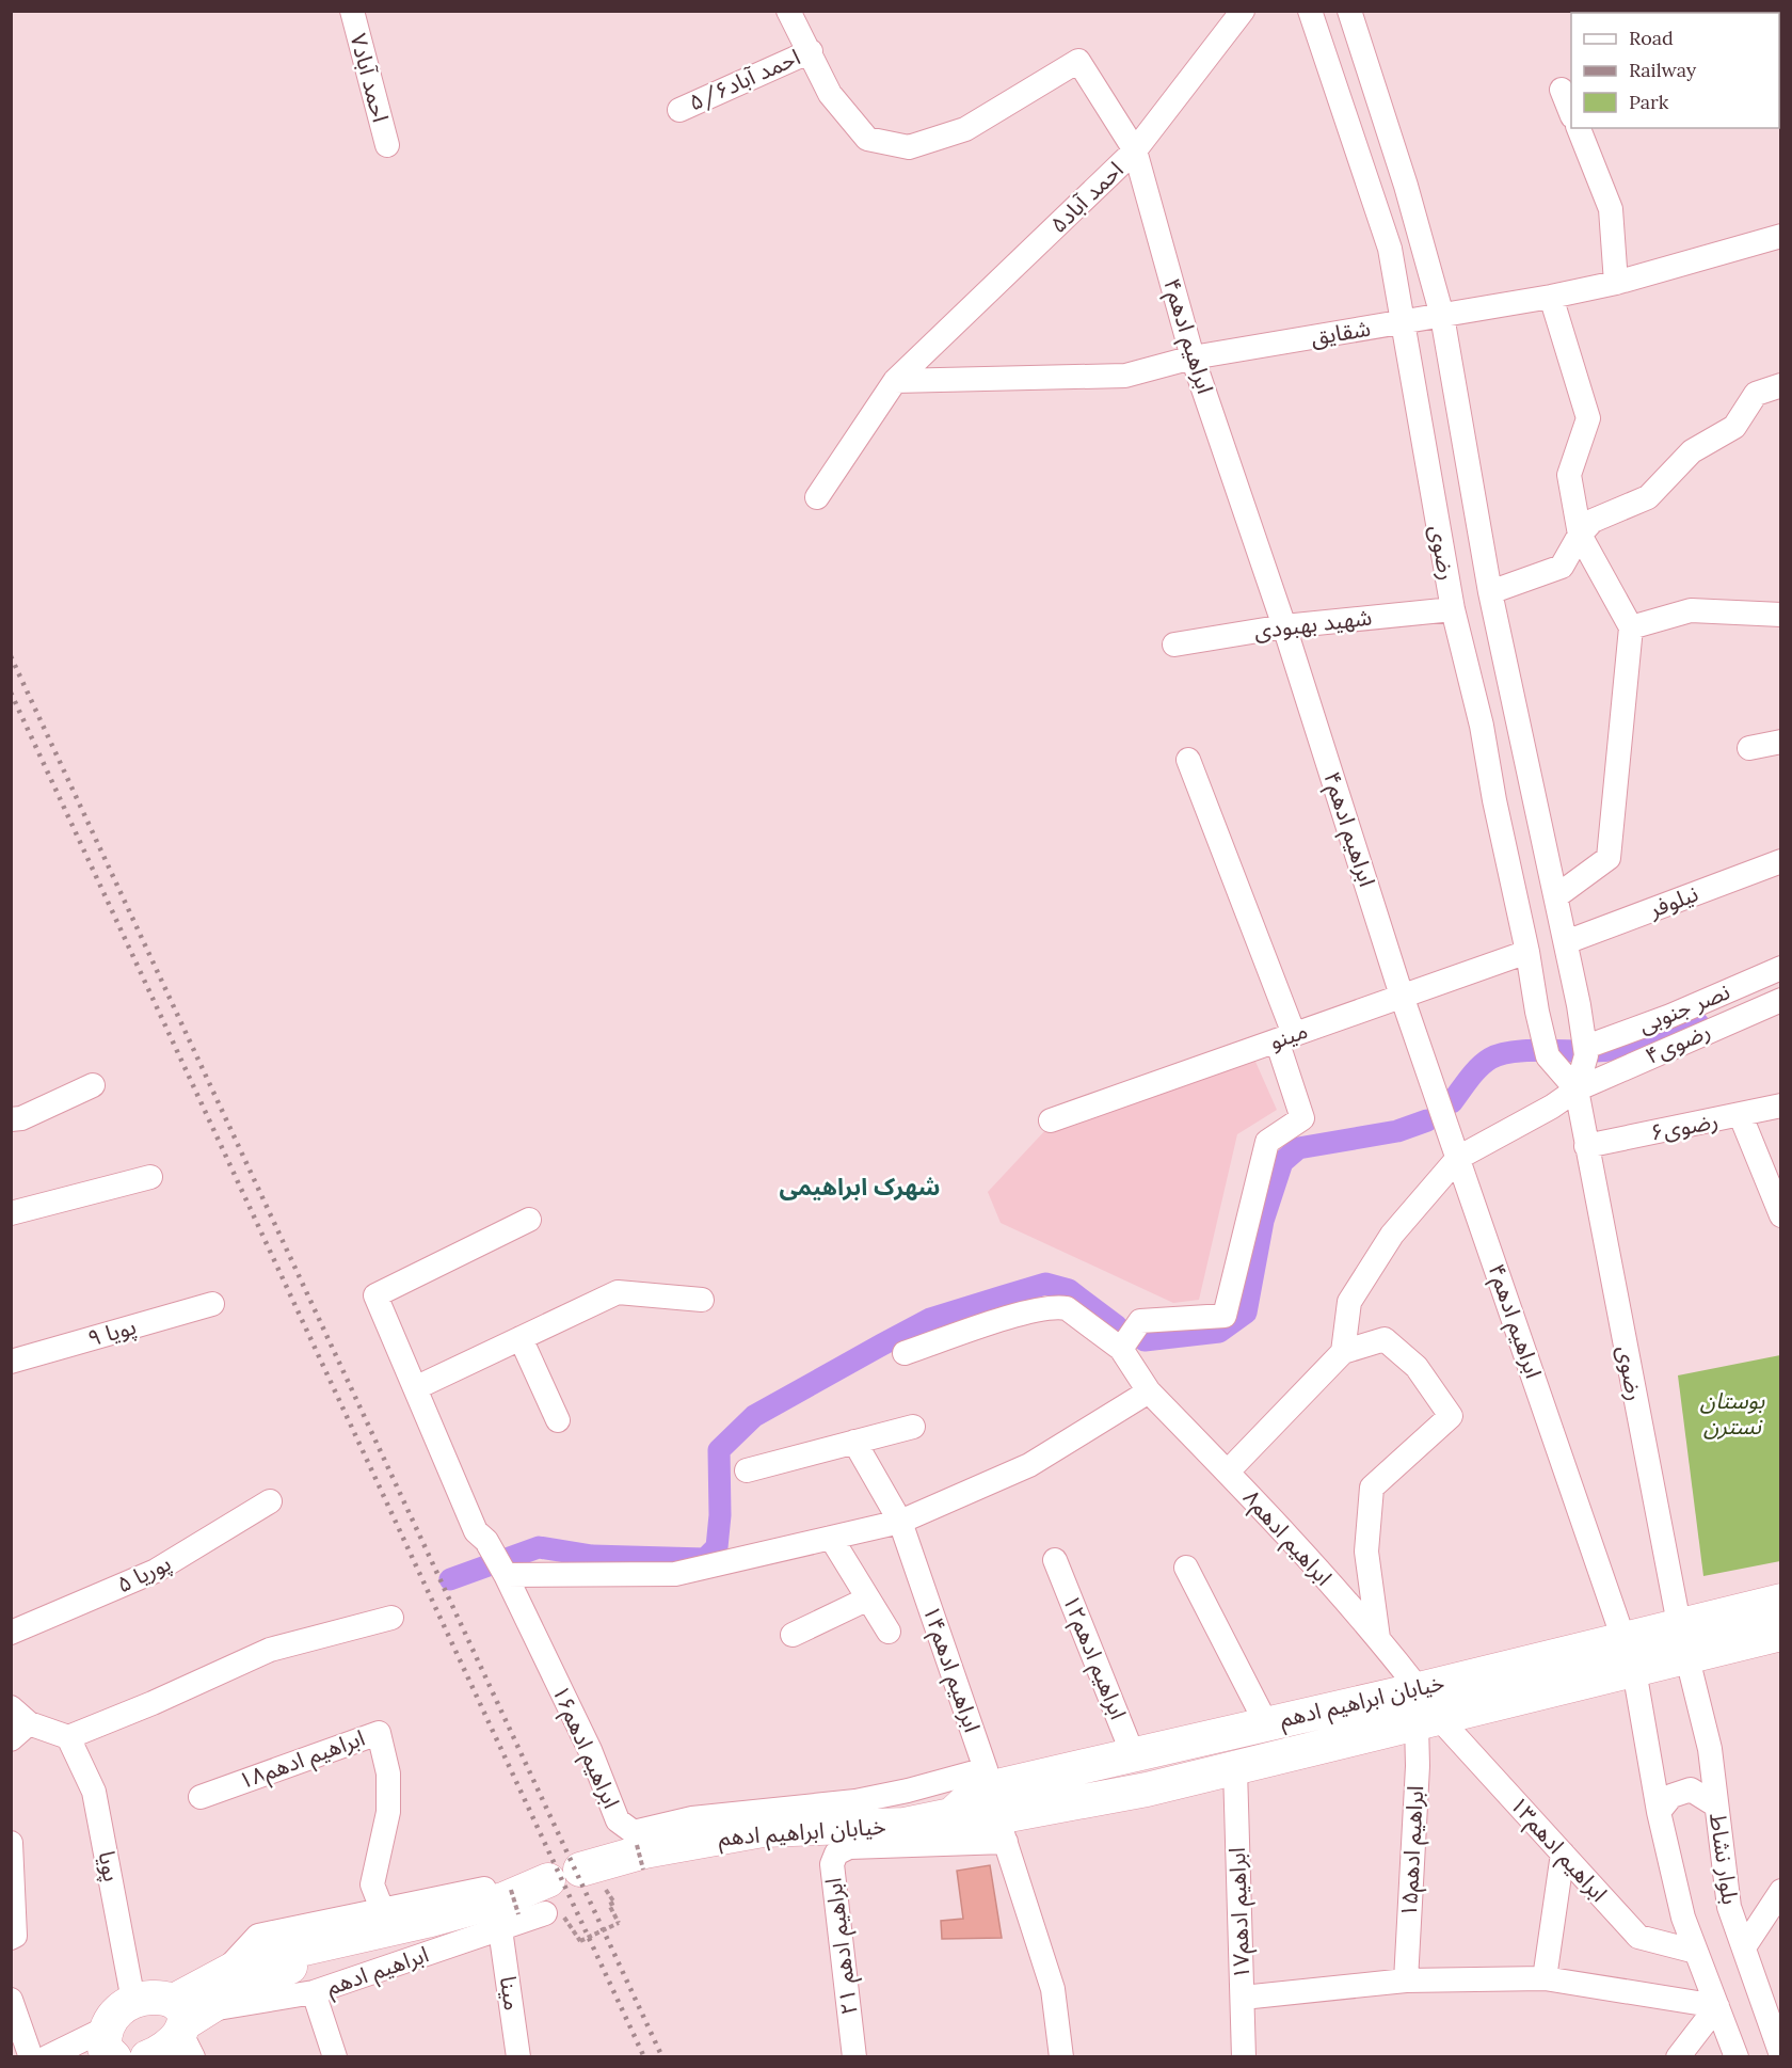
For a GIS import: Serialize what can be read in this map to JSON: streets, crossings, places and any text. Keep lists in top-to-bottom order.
{
  "streets": {
    "street": [
      "احمد آباد۷",
      "احمد آباد۵/۶",
      "احمد آباد۵",
      "شقایق",
      "ابراهیم ادهم۴",
      "رضوی",
      "شهید بهبودی",
      "نیلوفر",
      "نصر جنوبی",
      "مینو",
      "رضوی۴",
      "رضوی۶",
      "پویا ۹",
      "ابراهیم ادهم۸",
      "پوریا ۵",
      "ابراهیم ادهم۱۲",
      "ابراهیم ادهم۱۴",
      "خیابان ابراهیم ادهم",
      "ابراهیم ادهم۱۶",
      "ابراهیم ادهم۱۸",
      "ابراهیم ادهم۱۳",
      "ابراهیم ادهم۱۵",
      "بلوار نشاط",
      "پویا",
      "ابراهیم ادهم۱۷",
      "ابراهیم ادهم ۲۱",
      "ابراهیم ادهم",
      "مینا"
    ]
  },
  "crossings": [
    ["احمد آباد۵/۶", "احمد آباد۵"],
    ["احمد آباد۵", "شقایق"],
    ["احمد آباد۵", "ابراهیم ادهم۴"],
    ["شقایق", "ابراهیم ادهم۴"],
    ["شقایق", "رضوی"],
    ["ابراهیم ادهم۴", "شهید بهبودی"],
    ["ابراهیم ادهم۴", "مینو"],
    ["ابراهیم ادهم۴", "رضوی۴"],
    ["ابراهیم ادهم۴", "خیابان ابراهیم ادهم"],
    ["رضوی", "شهید بهبودی"],
    ["رضوی", "نیلوفر"],
    ["رضوی", "نصر جنوبی"],
    ["رضوی", "مینو"],
    ["رضوی", "رضوی۴"],
    ["رضوی", "رضوی۶"],
    ["رضوی", "خیابان ابراهیم ادهم"],
    ["رضوی", "بلوار نشاط"],
    ["ابراهیم ادهم۸", "خیابان ابراهیم ادهم"],
    ["ابراهیم ادهم۱۲", "خیابان ابراهیم ادهم"],
    ["ابراهیم ادهم۱۴", "خیابان ابراهیم ادهم"],
    ["ابراهیم ادهم۱۴", "ابراهیم ادهم۱۶"],
    ["ابراهیم ادهم۱۴", "ابراهیم ادهم ۲۱"],
    ["خیابان ابراهیم ادهم", "ابراهیم ادهم۱۶"],
    ["خیابان ابراهیم ادهم", "ابراهیم ادهم۱۳"],
    ["خیابان ابراهیم ادهم", "ابراهیم ادهم۱۵"],
    ["خیابان ابراهیم ادهم", "بلوار نشاط"],
    ["خیابان ابراهیم ادهم", "ابراهیم ادهم۱۷"],
    ["خیابان ابراهیم ادهم", "ابراهیم ادهم ۲۱"],
    ["ابراهیم ادهم۱۶", "ابراهیم ادهم ۲۱"],
    ["ابراهیم ادهم۱۳", "ابراهیم ادهم۱۵"],
    ["ابراهیم ادهم", "مینا"]
  ],
  "districts": ["شهرک ابراهیمی"],
  "parks": ["بوستان نسترن"],
  "legend": ["Road", "Railway", "Park"]
}
